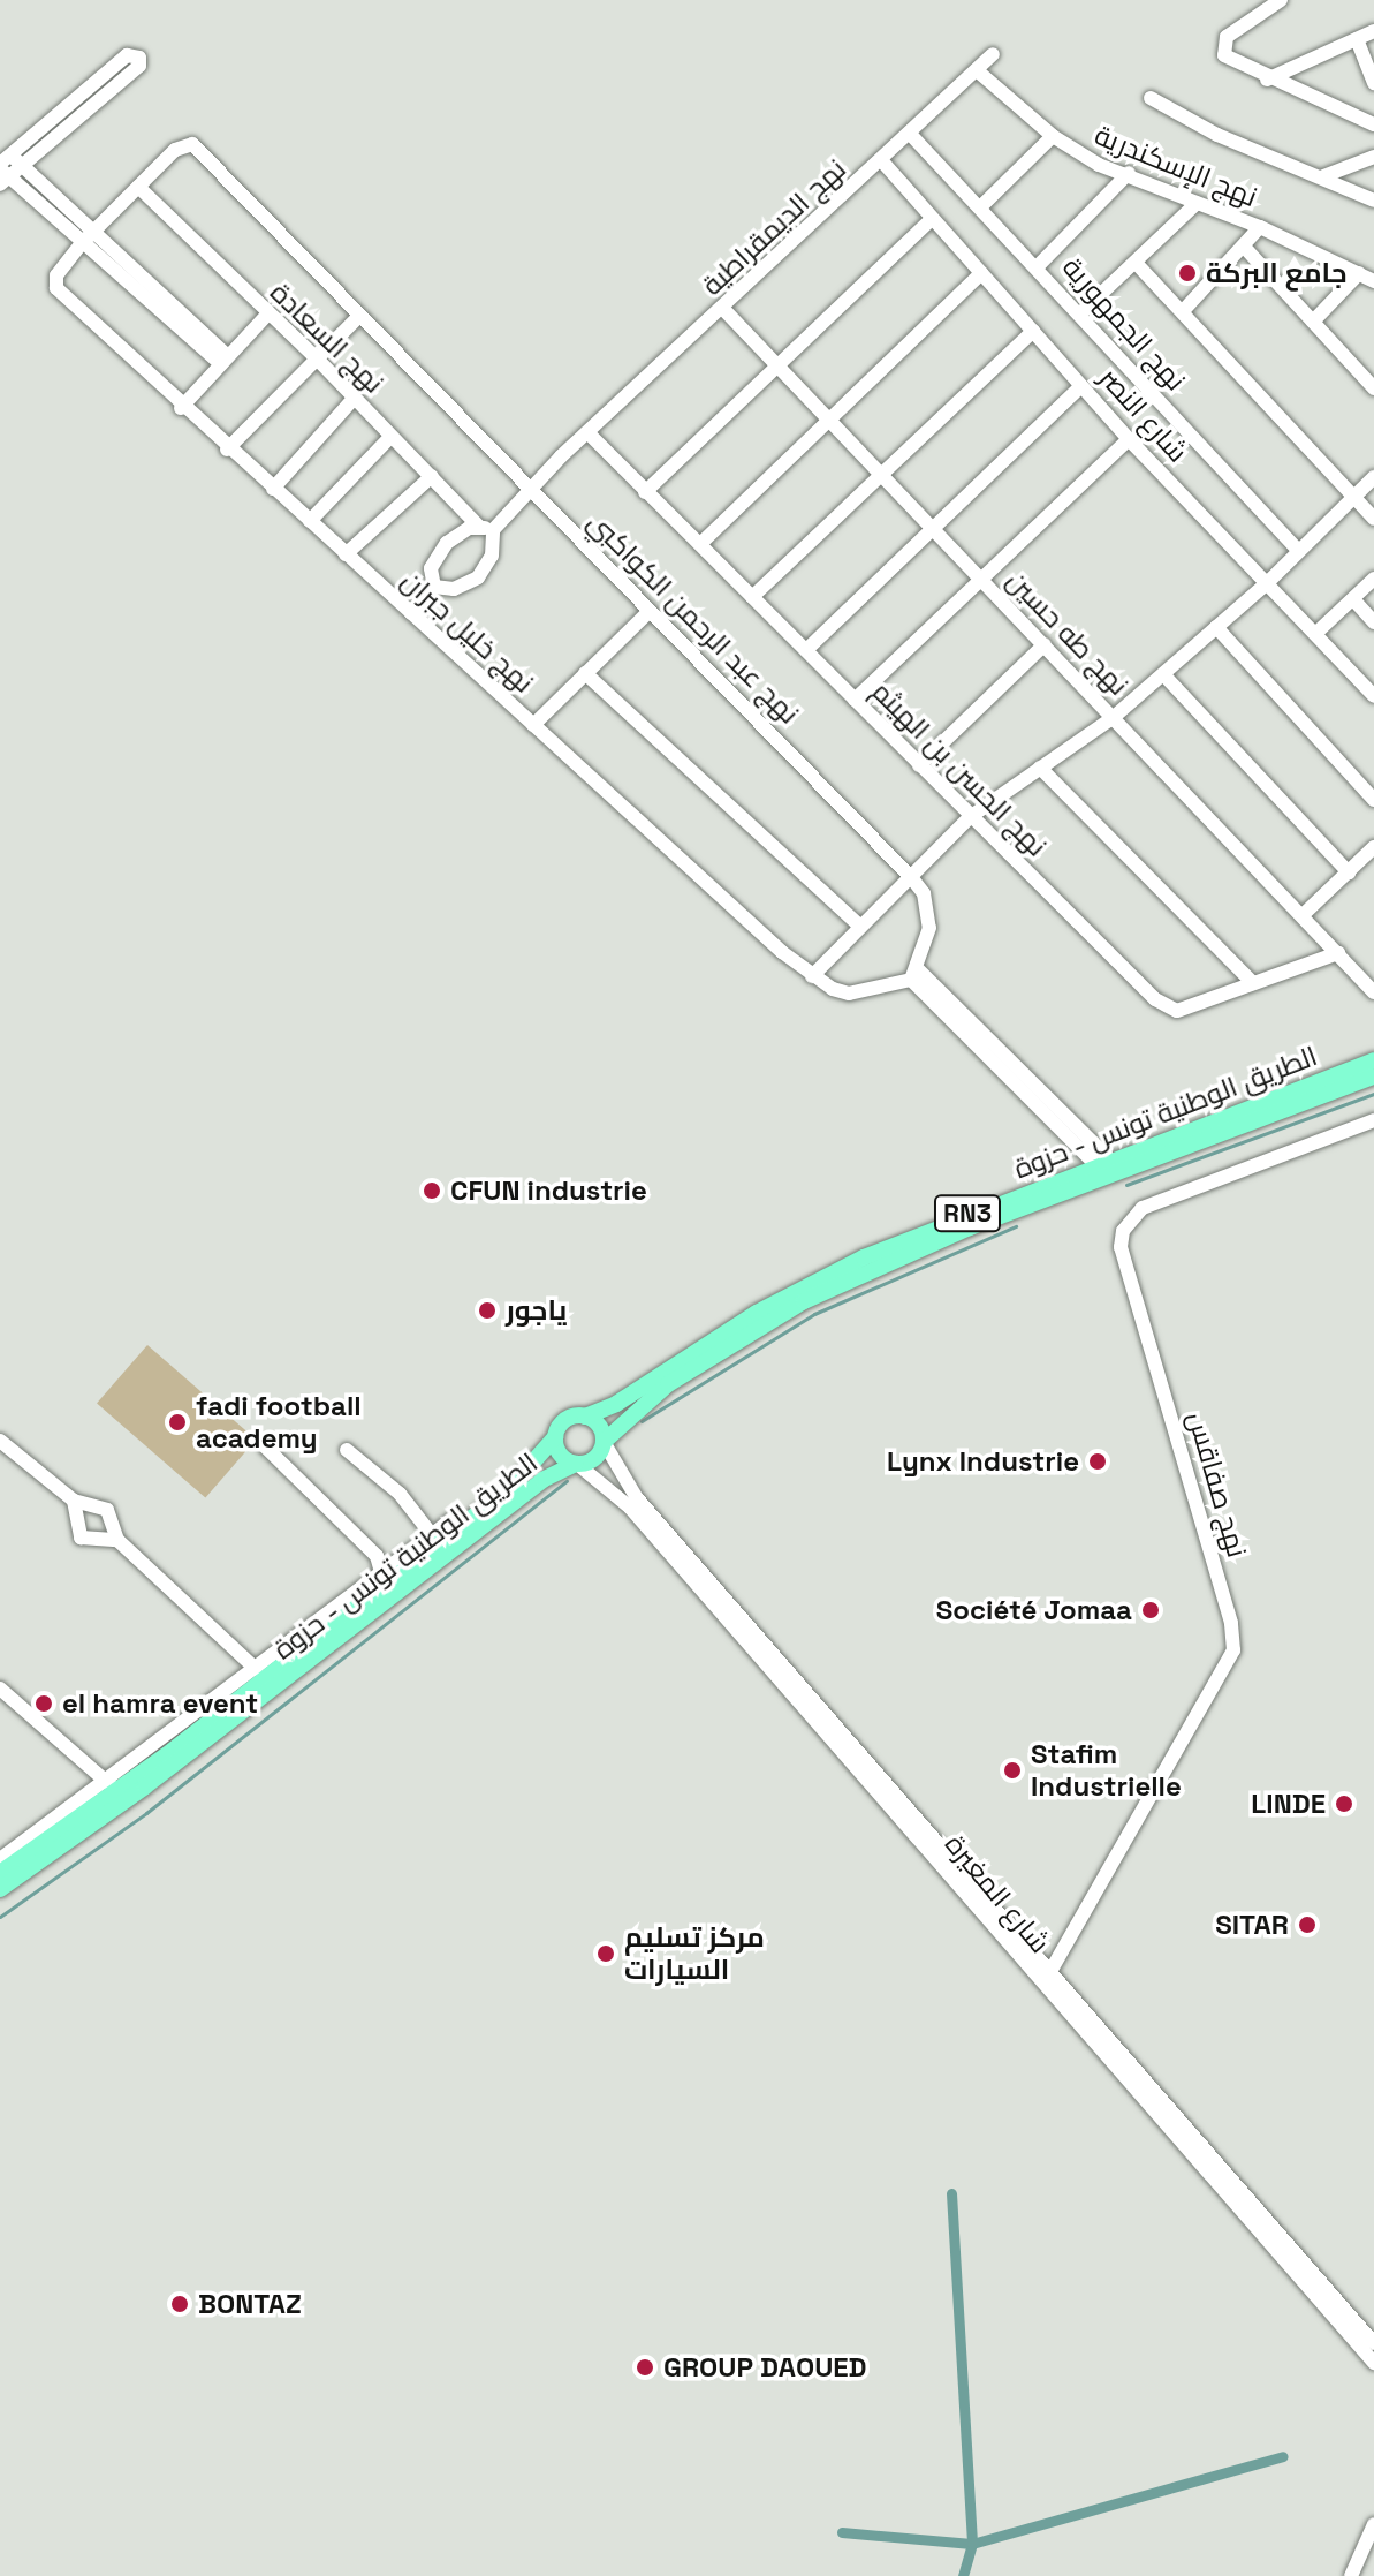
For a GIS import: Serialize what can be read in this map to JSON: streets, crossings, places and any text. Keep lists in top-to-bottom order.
{
  "streets": {
    "main road": ["الطريق الوطنية تونس - حزوة", "RN3"],
    "street": [
      "نهج الإسكندرية",
      "نهج الديمقراطية",
      "نهج الجمهورية",
      "نهج السعادة",
      "شارع النصر",
      "نهج عبد الرحمن الكواكبي",
      "نهج خليل جبران",
      "نهج طه حسين",
      "نهج الحسن بن الهيثم",
      "نهج صفاقس",
      "شارع المغيرة"
    ]
  },
  "crossings": [
    ["نهج الإسكندرية", "نهج الديمقراطية"],
    ["نهج الديمقراطية", "نهج الجمهورية"],
    ["نهج الديمقراطية", "نهج السعادة"],
    ["نهج الديمقراطية", "شارع النصر"],
    ["نهج الديمقراطية", "نهج عبد الرحمن الكواكبي"],
    ["نهج الديمقراطية", "نهج طه حسين"],
    ["نهج الديمقراطية", "نهج الحسن بن الهيثم"],
    ["نهج السعادة", "نهج عبد الرحمن الكواكبي"],
    ["نهج عبد الرحمن الكواكبي", "نهج خليل جبران"],
    ["نهج طه حسين", "نهج الحسن بن الهيثم"],
    ["الطريق الوطنية تونس - حزوة", "RN3"],
    ["الطريق الوطنية تونس - حزوة", "شارع المغيرة"],
    ["RN3", "شارع المغيرة"],
    ["نهج صفاقس", "شارع المغيرة"]
  ],
  "places": [
    "جامع البركة",
    "CFUN industrie",
    "ياجور",
    "fadi football academy",
    "Lynx Industrie",
    "Société Jomaa",
    "el hamra event",
    "Stafim Industrielle",
    "LINDE",
    "SITAR",
    "مركز تسليم السيارات",
    "BONTAZ",
    "GROUP DAOUED"
  ]
}
